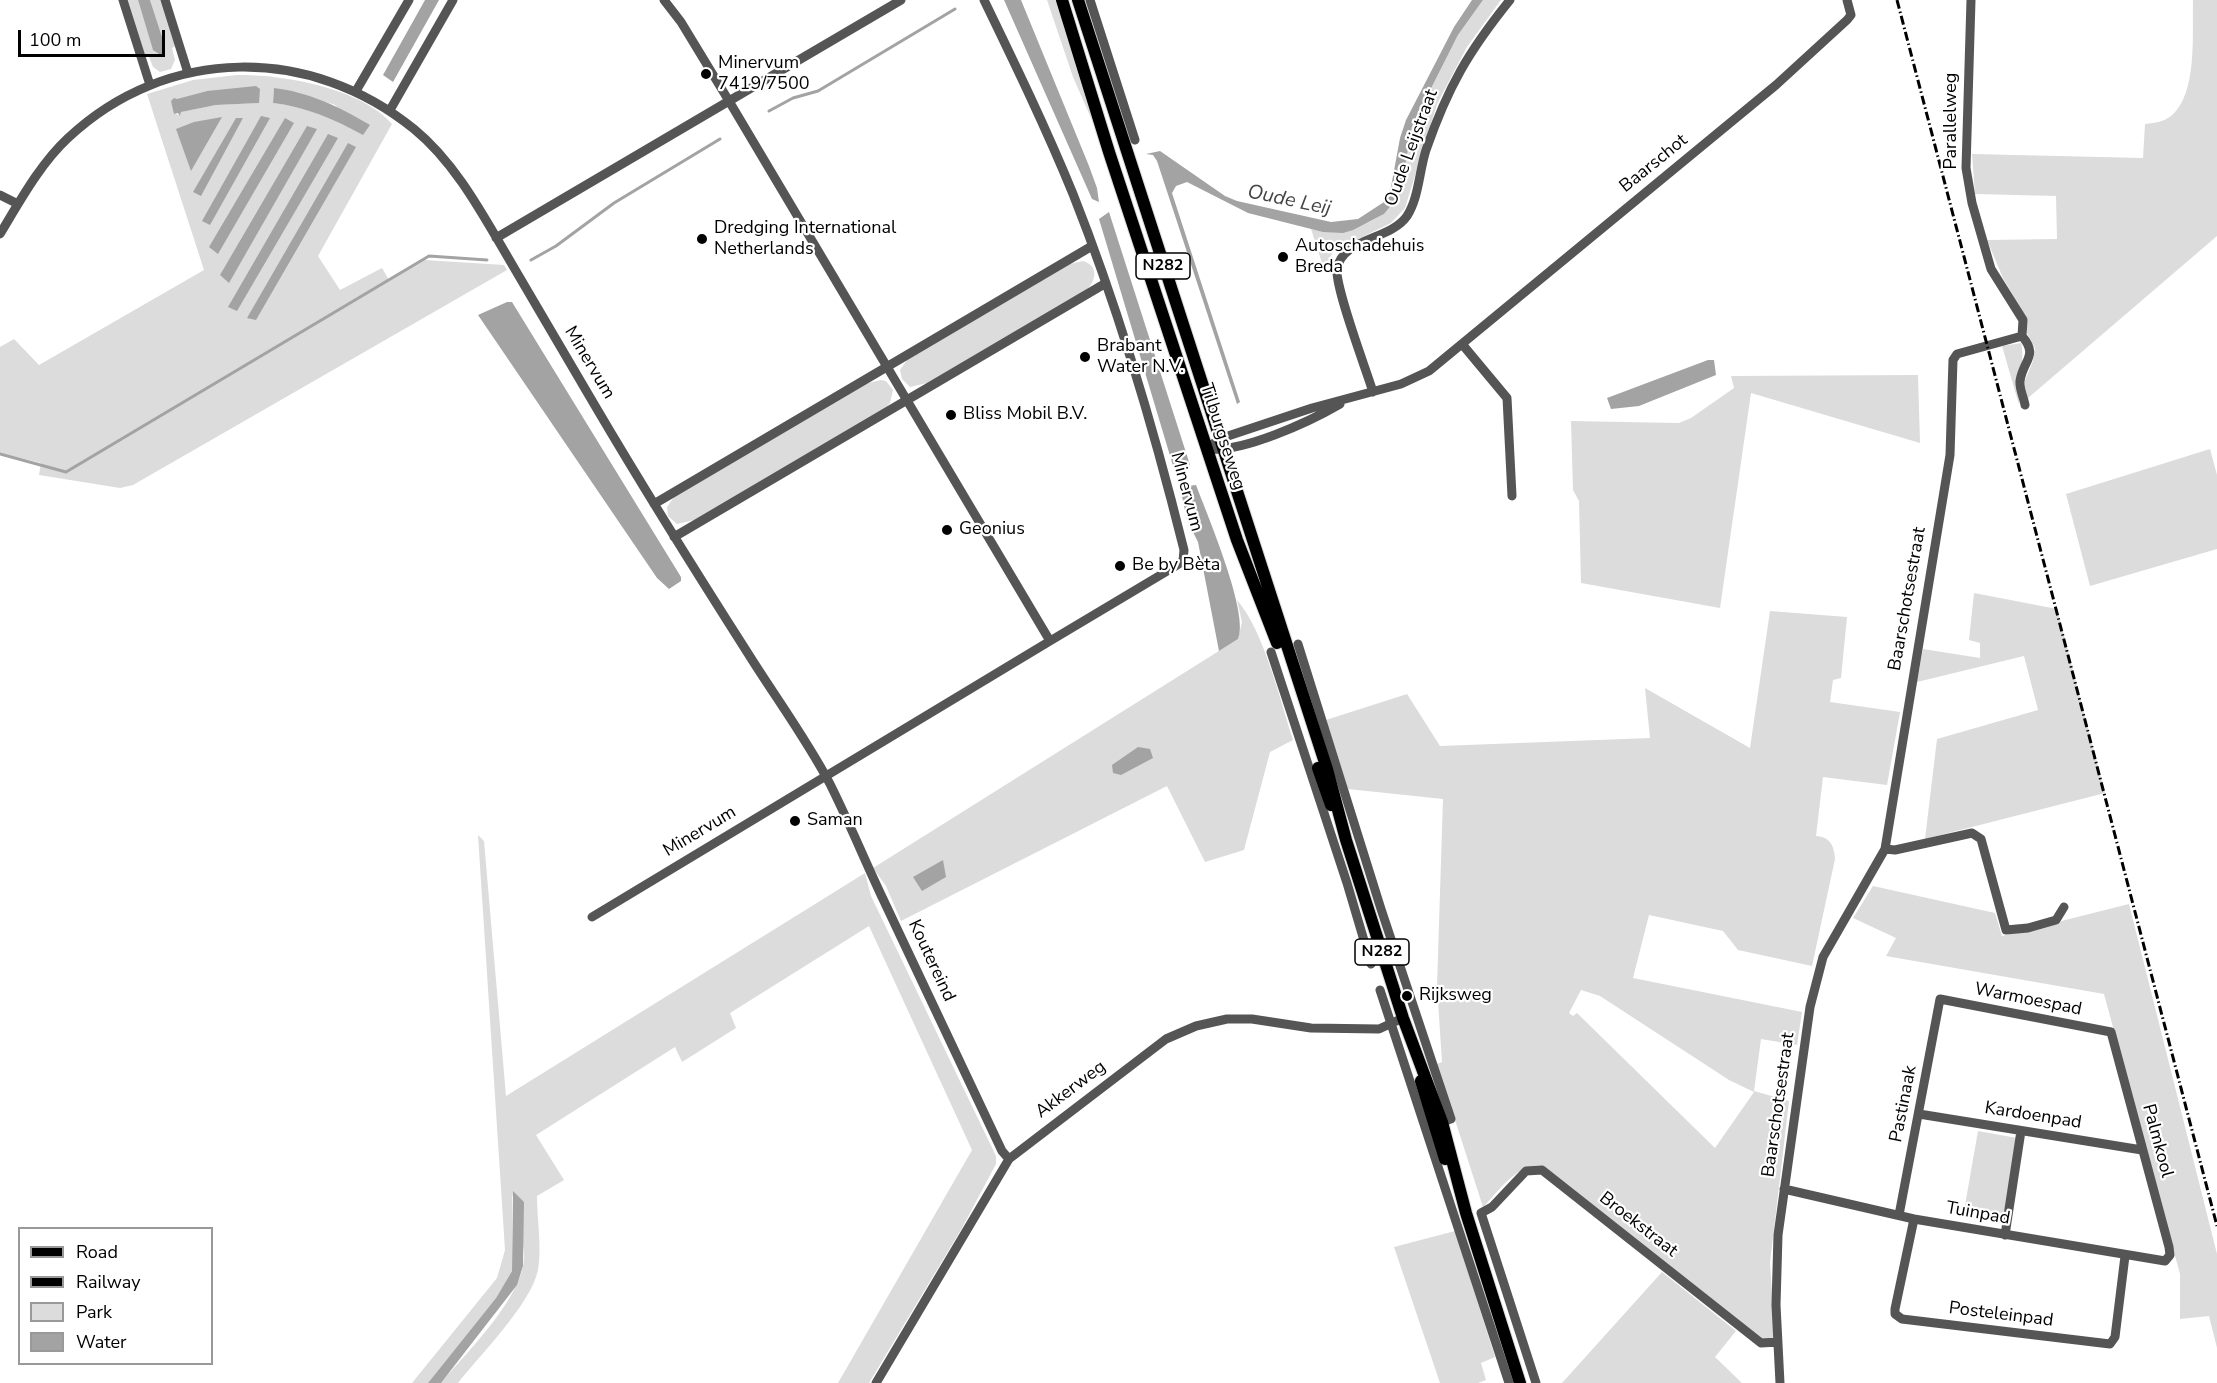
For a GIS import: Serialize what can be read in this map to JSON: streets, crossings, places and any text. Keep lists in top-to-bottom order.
{
  "streets": {
    "main road": ["N282", "Tilburgseweg"],
    "street": [
      "Parallelweg",
      "Oude Leijstraat",
      "Baarschot",
      "Minervum",
      "Baarschotsestraat",
      "Koutereind",
      "Warmoespad",
      "Akkerweg",
      "Pastinaak",
      "Kardoenpad",
      "Palmkool",
      "Tuinpad",
      "Broekstraat",
      "Posteleinpad"
    ]
  },
  "crossings": [
    ["Parallelweg", "Baarschotsestraat"],
    ["Oude Leijstraat", "Baarschot"],
    ["Baarschot", "Tilburgseweg"],
    ["N282", "Tilburgseweg"],
    ["N282", "Akkerweg"],
    ["Minervum", "Koutereind"],
    ["Baarschotsestraat", "Tuinpad"],
    ["Baarschotsestraat", "Broekstraat"],
    ["Koutereind", "Akkerweg"],
    ["Warmoespad", "Pastinaak"],
    ["Warmoespad", "Palmkool"],
    ["Pastinaak", "Kardoenpad"],
    ["Pastinaak", "Tuinpad"],
    ["Kardoenpad", "Palmkool"],
    ["Palmkool", "Tuinpad"],
    ["Tuinpad", "Posteleinpad"]
  ],
  "water": ["Oude Leij"],
  "places": [
    "Minervum 7419/7500",
    "Dredging International Netherlands",
    "Autoschadehuis Breda",
    "Brabant Water N.V.",
    "Bliss Mobil B.V.",
    "Geonius",
    "Be by Bèta",
    "Saman",
    "Rijksweg"
  ],
  "legend": [
    "Road",
    "Railway",
    "Park",
    "Water"
  ],
  "scale_bar": "100 m"
}
